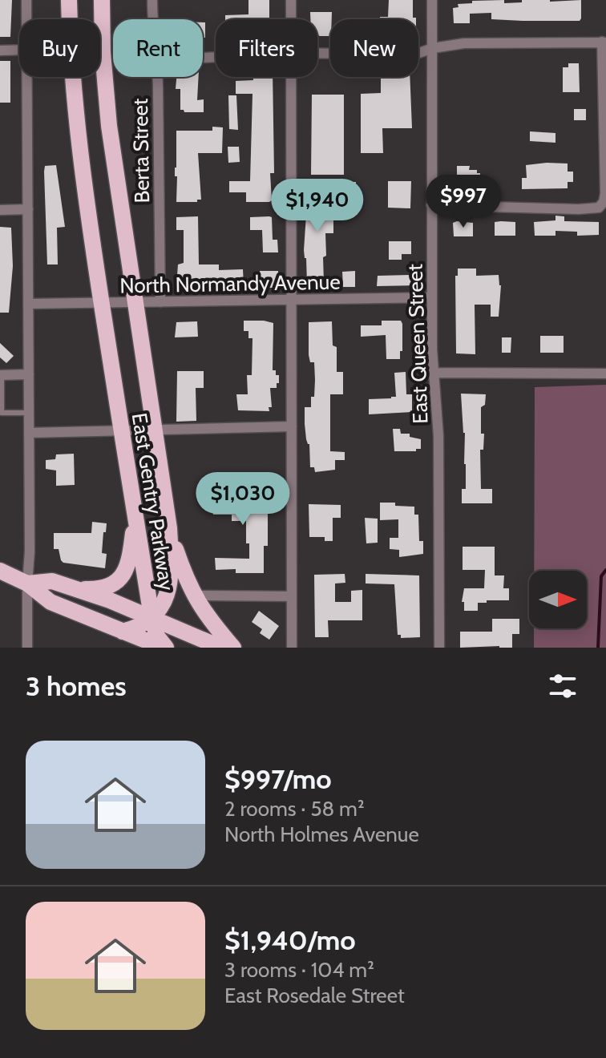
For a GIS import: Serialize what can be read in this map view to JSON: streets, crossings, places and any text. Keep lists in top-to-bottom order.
{
  "streets": {
    "main road": ["East Gentry Parkway"],
    "street": ["Berta Street", "North Normandy Avenue", "East Queen Street"]
  },
  "crossings": [
    ["Berta Street", "North Normandy Avenue"],
    ["North Normandy Avenue", "East Queen Street"],
    ["North Normandy Avenue", "East Gentry Parkway"]
  ],
  "north": "right",
  "page": {
    "chip": [
      "Buy",
      "Rent",
      "Filters",
      "New"
    ],
    "price": ["$997", "$1,940", "$1,030"],
    "heading": "3 homes",
    "list": [
      {
        "name": "$997/mo",
        "note": "2 rooms · 58 m² · North Holmes Avenue"
      },
      {
        "name": "$1,940/mo",
        "note": "3 rooms · 104 m² · East Rosedale Street"
      }
    ]
  }
}
